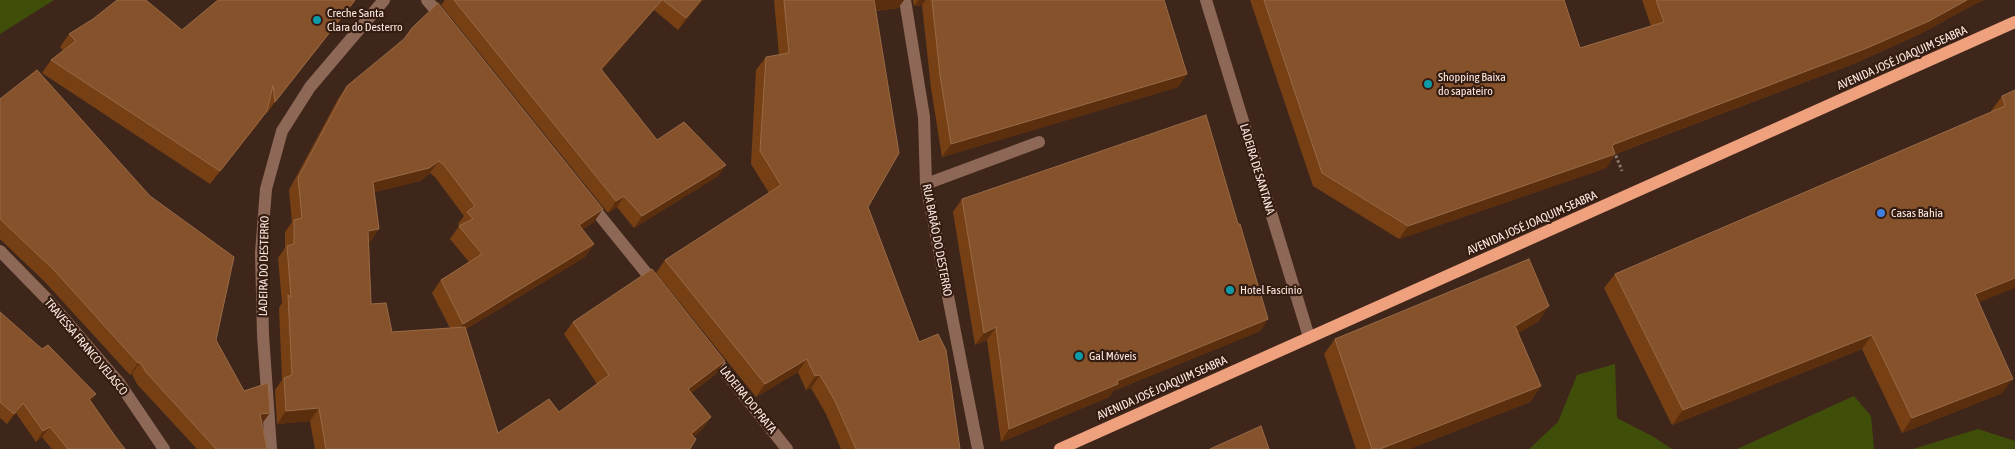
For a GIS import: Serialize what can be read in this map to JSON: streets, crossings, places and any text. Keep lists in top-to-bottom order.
{
  "streets": {
    "main road": ["AVENIDA JOSÉ JOAQUIM SEABRA"],
    "street": [
      "LADEIRA DE SANTANA",
      "RUA BARÃO DO DESTERRO",
      "LADEIRA DO DESTERRO",
      "TRAVESSA FRANCO VELASCO",
      "LADEIRA DO PRATA"
    ]
  },
  "crossings": [
    ["AVENIDA JOSÉ JOAQUIM SEABRA", "LADEIRA DE SANTANA"]
  ],
  "places": [
    "Creche Santa Clara do Desterro",
    "Shopping Baixa do sapateiro",
    "Casas Bahia",
    "Hotel Fascinio",
    "Gal Móveis"
  ]
}
